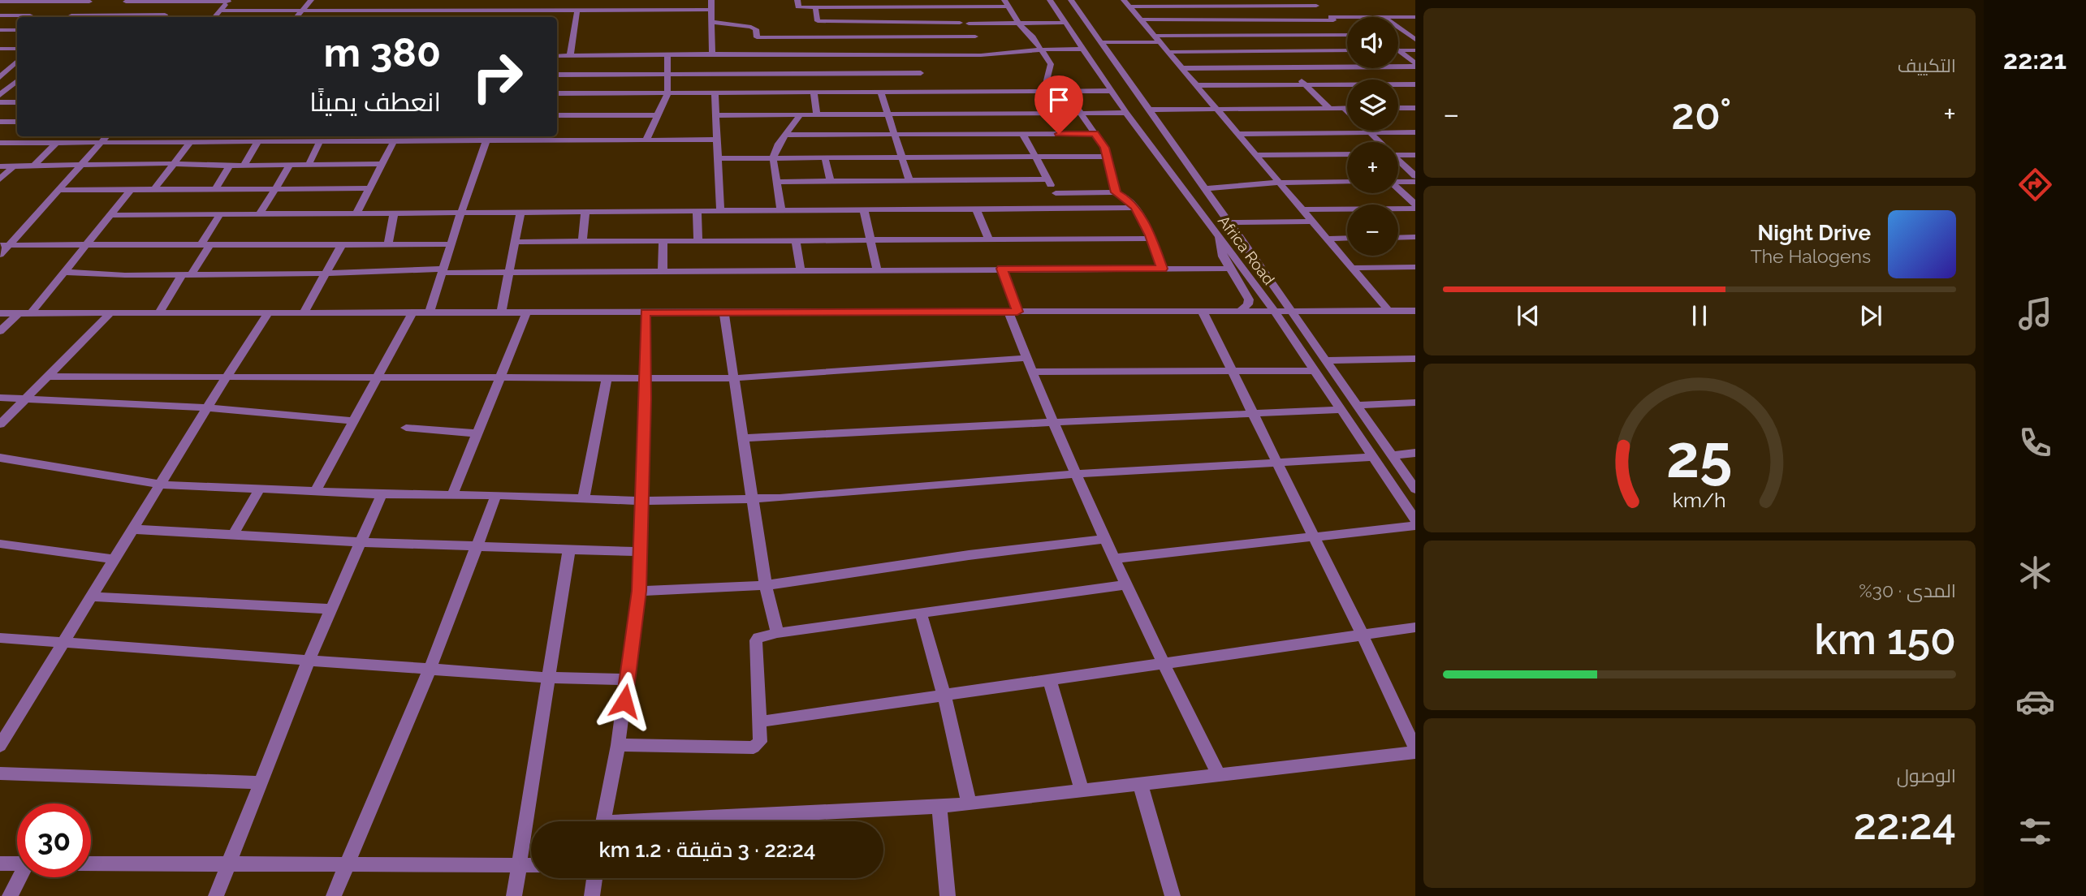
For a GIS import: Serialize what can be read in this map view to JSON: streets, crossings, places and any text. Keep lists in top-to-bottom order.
{
  "streets": {
    "street": ["Africa Road"]
  },
  "page": {
    "tabs": "22:21",
    "tile": [
      "التكييف",
      ["المدى · 30%", "150 km"],
      ["الوصول", "22:24"]
    ],
    "map_buttons": ["+", "−"],
    "turn": ["380 m", "انعطف يمينًا"],
    "heat": ["−", "20°", "+"],
    "song": ["Night Drive", "The Halogens"],
    "limit": "30",
    "trip": "22:24 · 3 دقيقة · 1.2 km",
    "gauge": ["25", "km/h"]
  }
}
